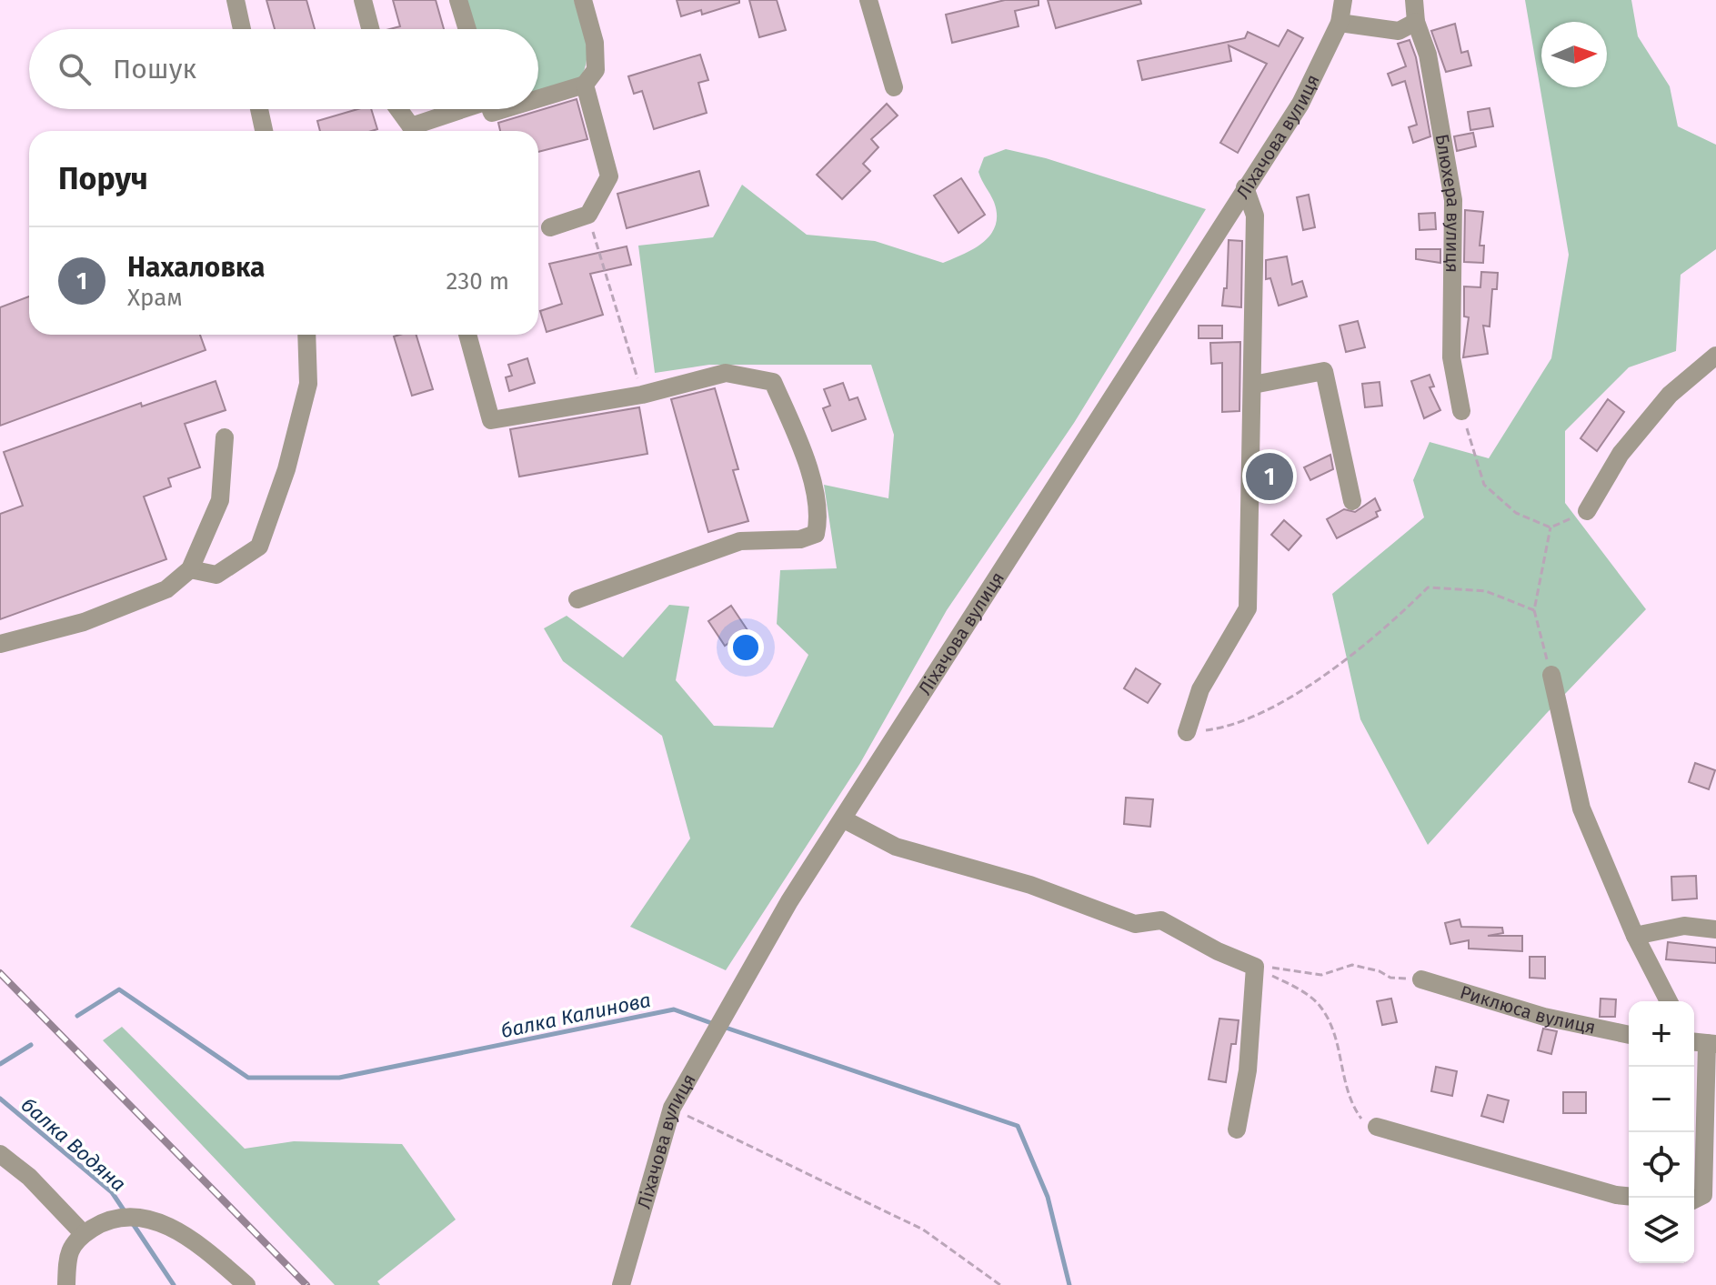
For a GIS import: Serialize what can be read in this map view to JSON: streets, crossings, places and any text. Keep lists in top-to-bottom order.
{
  "streets": {
    "street": ["Ліхачова вулиця", "Блюхера вулиця", "Риклюса вулиця"]
  },
  "water": ["балка Калинова", "балка Водяна"],
  "north": "right",
  "page": {
    "search": "Пошук",
    "heading": "Поруч",
    "list": [
      {
        "mark": "1",
        "name": "Нахаловка",
        "note": "Храм",
        "value": "230 m"
      }
    ],
    "pins": "1",
    "map_buttons": ["+", "−"]
  }
}
